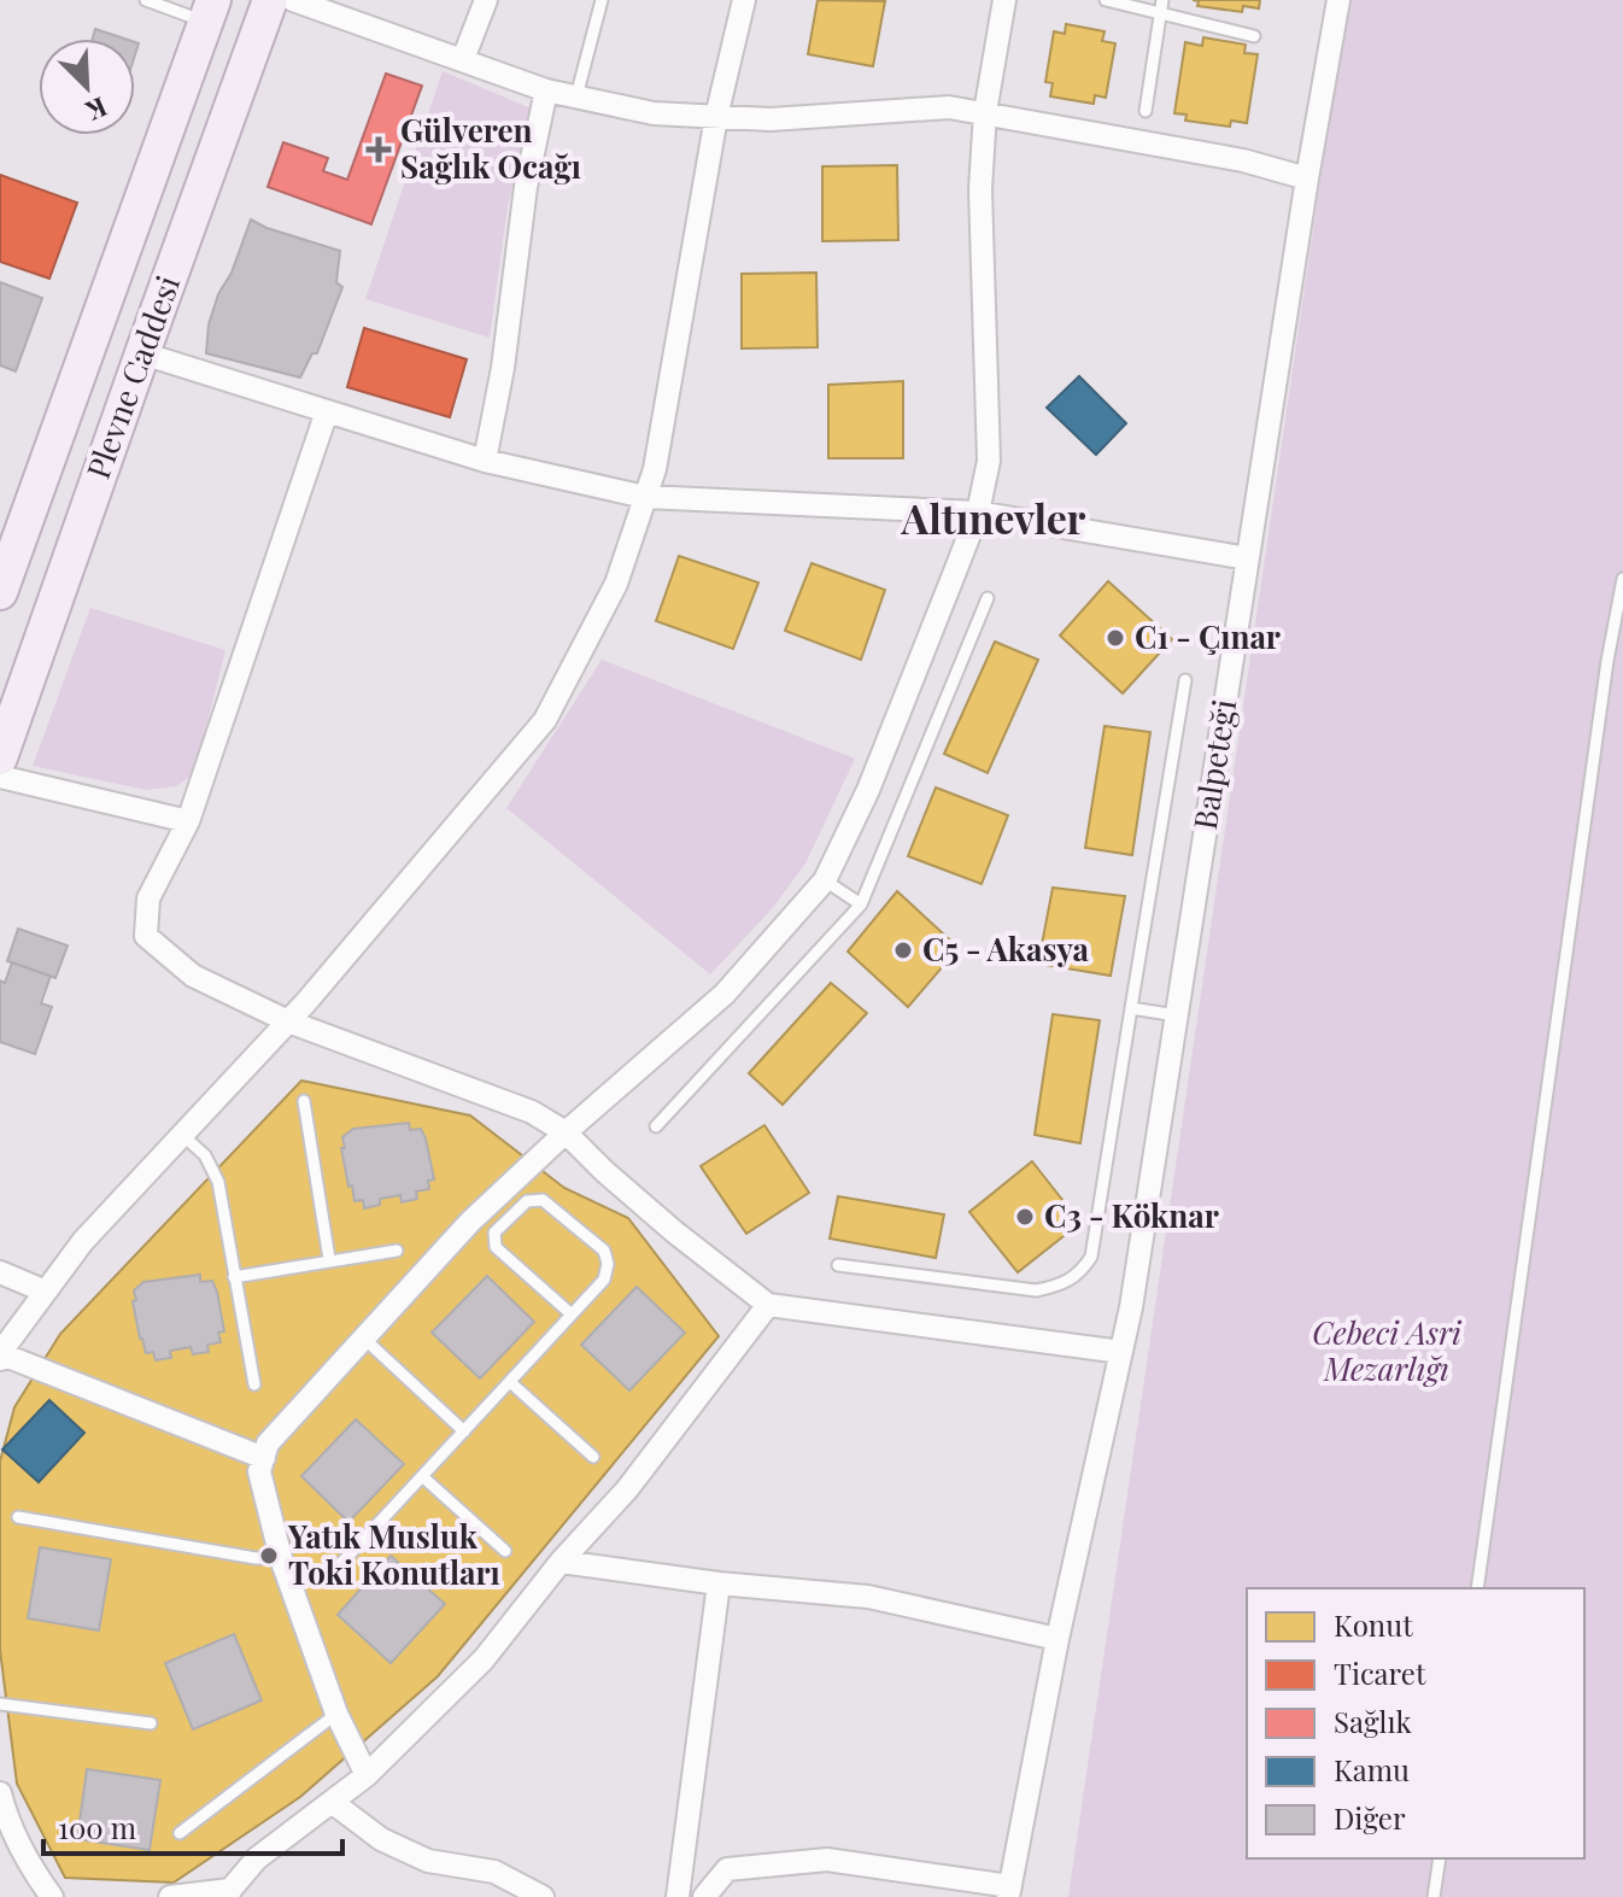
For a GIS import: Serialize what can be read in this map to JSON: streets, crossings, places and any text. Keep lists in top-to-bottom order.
{
  "streets": {
    "main road": ["Plevne Caddesi"],
    "street": ["Balpeteği"]
  },
  "districts": ["Altınevler"],
  "parks": ["Cebeci Asri Mezarlığı"],
  "places": {
    "health": ["Gülveren Sağlık Ocağı"],
    "other": [
      "C1 - Çınar",
      "C5 - Akasya",
      "C3 - Köknar",
      "Yatık Musluk Toki Konutları"
    ]
  },
  "legend": [
    "Konut",
    "Ticaret",
    "Sağlık",
    "Kamu",
    "Diğer"
  ],
  "scale_bar": "100 m",
  "north": "bottom right"
}
